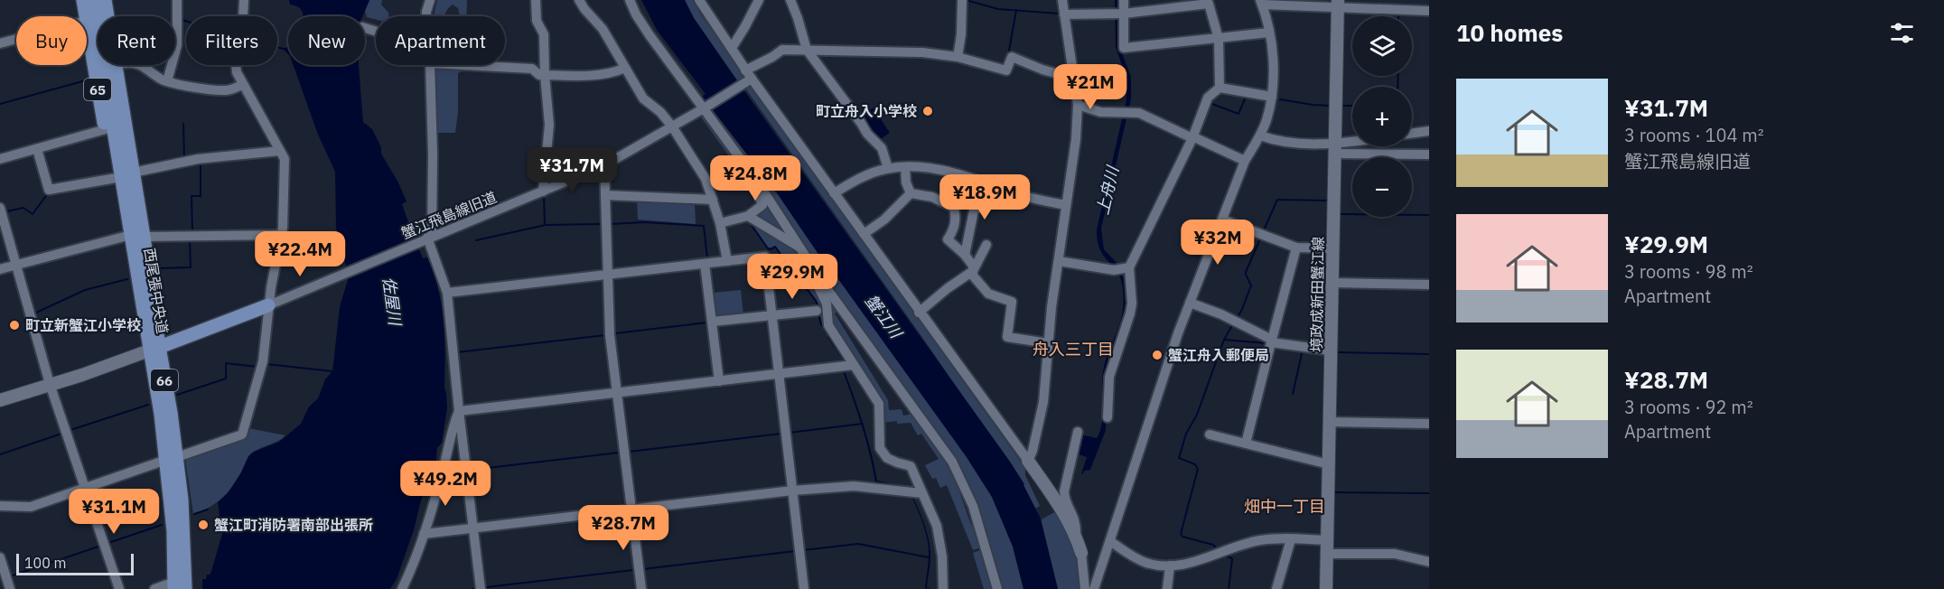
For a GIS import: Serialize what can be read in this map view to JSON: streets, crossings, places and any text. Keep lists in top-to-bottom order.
{
  "streets": {
    "main road": [
      "65",
      "西尾張中央道",
      "境政成新田蟹江線",
      "66"
    ],
    "street": ["蟹江飛島線旧道"]
  },
  "crossings": [
    ["65", "西尾張中央道"]
  ],
  "districts": ["舟入三丁目", "畑中一丁目"],
  "water": ["上舟川", "佐屋川", "蟹江川"],
  "places": [
    "町立舟入小学校",
    "町立新蟹江小学校",
    "蟹江舟入郵便局",
    "蟹江町消防署南部出張所"
  ],
  "scale_bar": "100 m",
  "page": {
    "heading": "10 homes",
    "map_buttons": ["+", "−"],
    "chip": [
      "Buy",
      "Rent",
      "Filters",
      "New",
      "Apartment"
    ],
    "price": [
      "¥21M",
      "¥31.7M",
      "¥24.8M",
      "¥18.9M",
      "¥32M",
      "¥22.4M",
      "¥29.9M",
      "¥49.2M",
      "¥31.1M",
      "¥28.7M"
    ],
    "list": [
      {
        "name": "¥31.7M",
        "note": "3 rooms · 104 m² · 蟹江飛島線旧道"
      },
      {
        "name": "¥29.9M",
        "note": "3 rooms · 98 m² · Apartment"
      },
      {
        "name": "¥28.7M",
        "note": "3 rooms · 92 m² · Apartment"
      }
    ],
    "scale": "100 m"
  }
}
